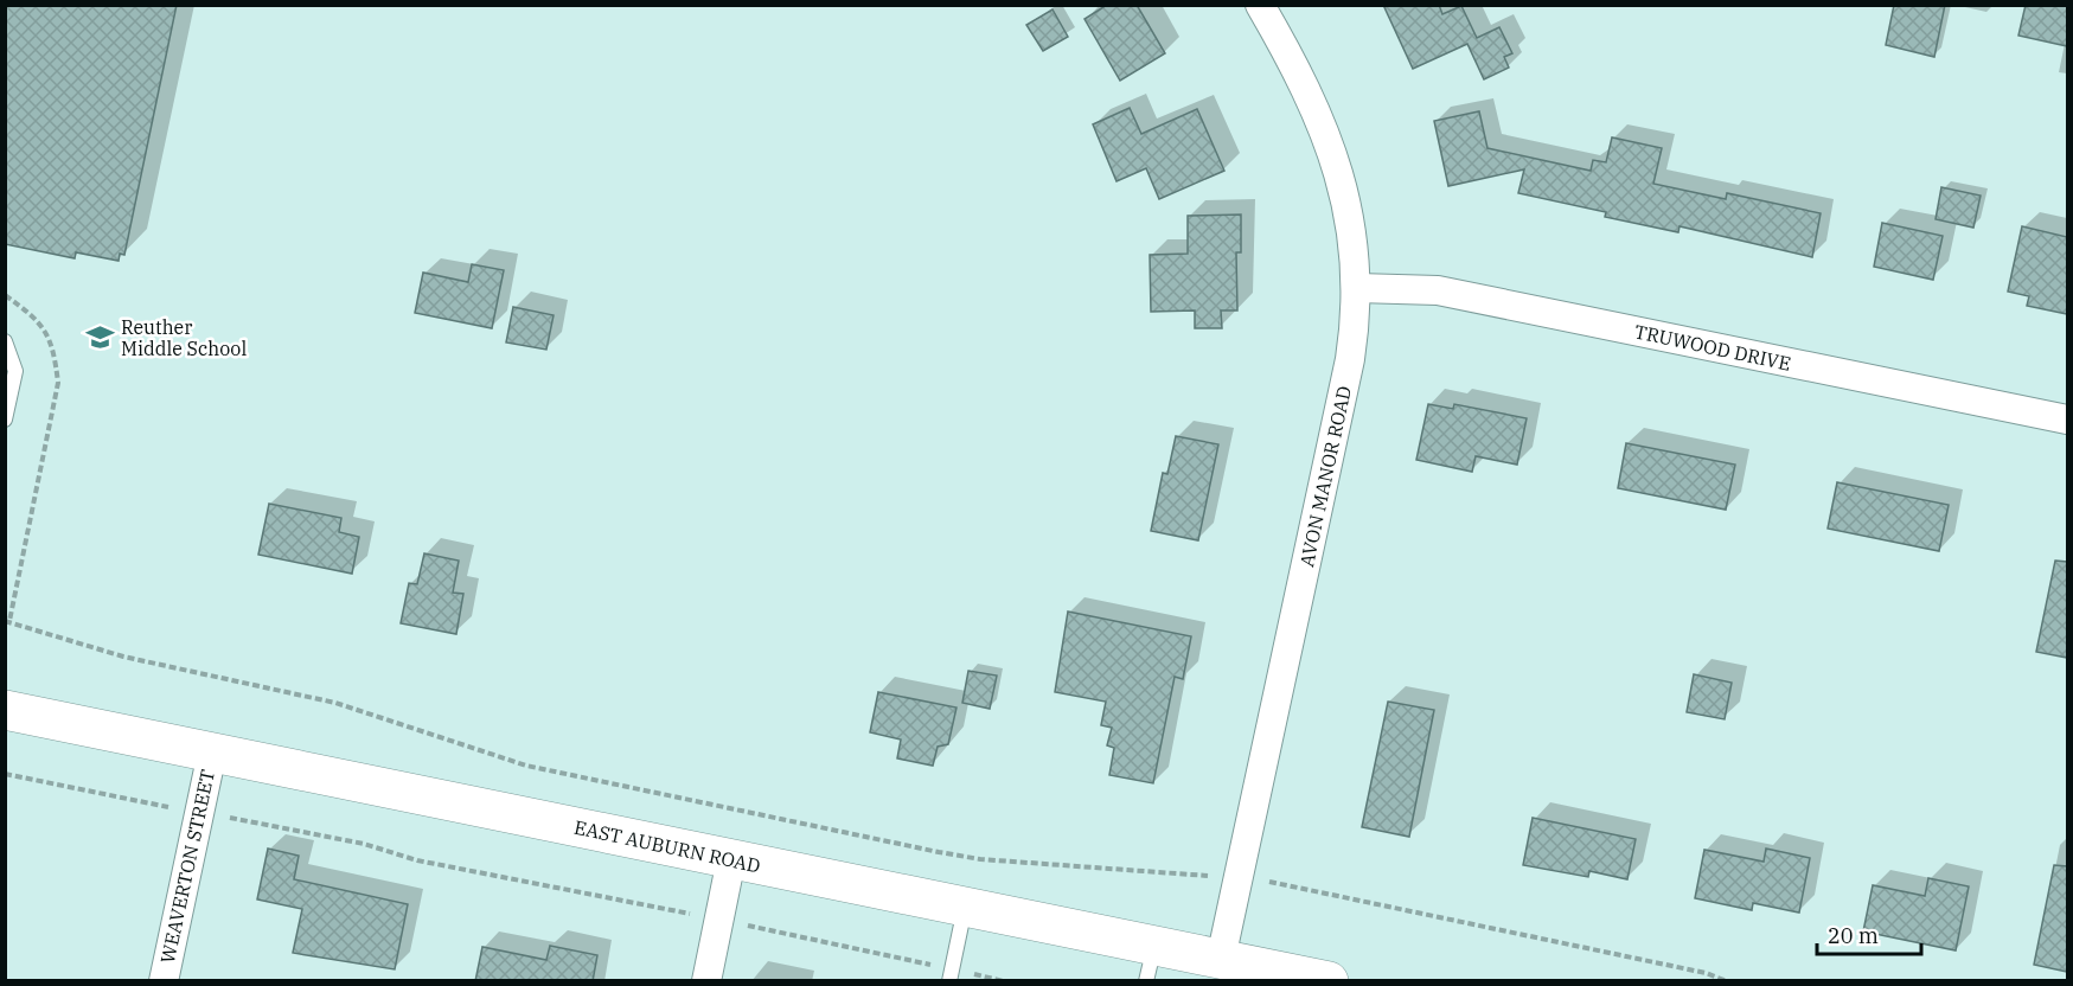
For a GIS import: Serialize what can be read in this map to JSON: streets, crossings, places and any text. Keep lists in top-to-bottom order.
{
  "streets": {
    "main road": ["EAST AUBURN ROAD"],
    "street": ["TRUWOOD DRIVE", "AVON MANOR ROAD", "WEAVERTON STREET"]
  },
  "crossings": [
    ["TRUWOOD DRIVE", "AVON MANOR ROAD"],
    ["AVON MANOR ROAD", "EAST AUBURN ROAD"],
    ["EAST AUBURN ROAD", "WEAVERTON STREET"]
  ],
  "places": {
    "school or university": ["Reuther Middle School"]
  },
  "scale_bar": "20 m"
}
